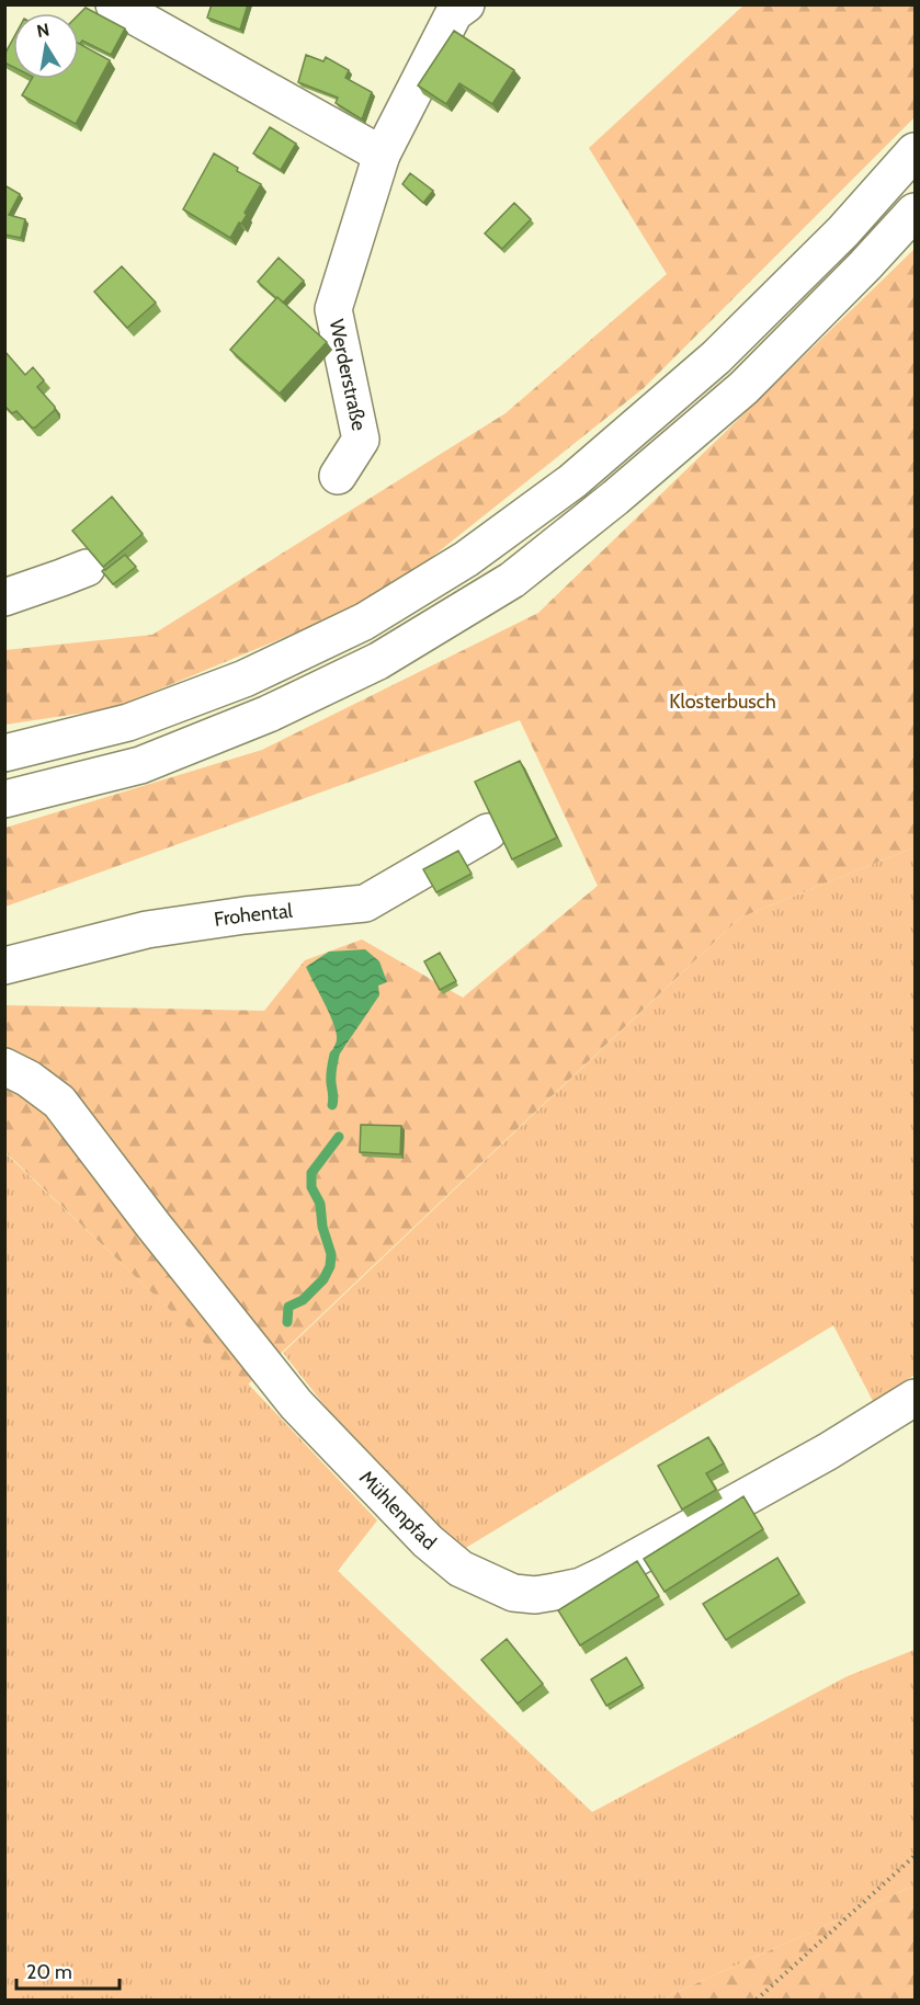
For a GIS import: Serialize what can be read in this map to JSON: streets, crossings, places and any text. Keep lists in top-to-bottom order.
{
  "streets": {
    "main road": ["Werderstraße", "Frohental", "Mühlenpfad"]
  },
  "parks": ["Klosterbusch"],
  "scale_bar": "20 m",
  "north": "top"
}
